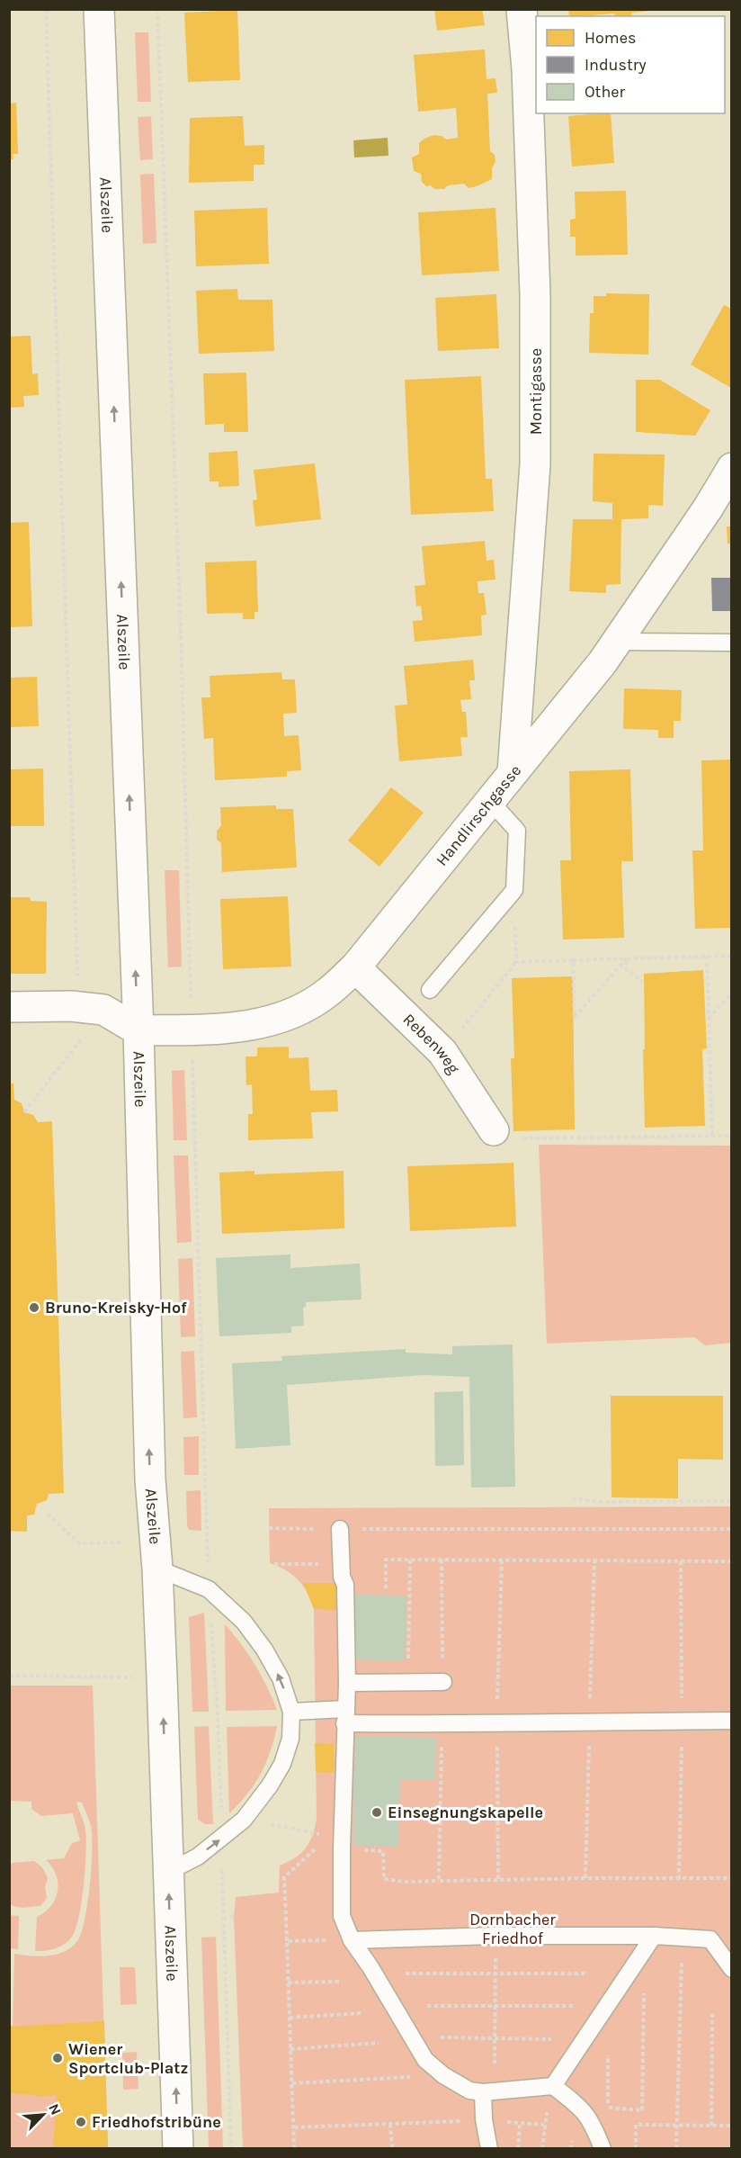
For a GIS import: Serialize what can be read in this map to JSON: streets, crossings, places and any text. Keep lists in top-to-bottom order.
{
  "streets": {
    "street": [
      "Alszeile",
      "Montigasse",
      "Handlirschgasse",
      "Rebenweg"
    ]
  },
  "crossings": [
    ["Alszeile", "Handlirschgasse"],
    ["Montigasse", "Handlirschgasse"],
    ["Handlirschgasse", "Rebenweg"]
  ],
  "one_way": ["Alszeile"],
  "parks": ["Dornbacher Friedhof"],
  "places": [
    "Bruno-Kreisky-Hof",
    "Einsegnungskapelle",
    "Wiener Sportclub-Platz",
    "Friedhofstribüne"
  ],
  "legend": ["Homes", "Industry", "Other"],
  "north": "top right"
}
